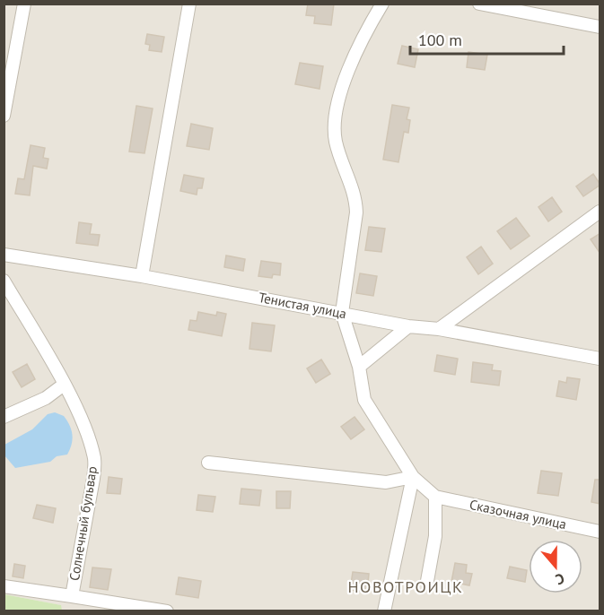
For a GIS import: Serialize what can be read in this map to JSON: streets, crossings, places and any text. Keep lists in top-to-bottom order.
{
  "streets": {
    "street": ["Тенистая улица", "Сказочная улица", "Солнечный бульвар"]
  },
  "districts": ["НОВОТРОИЦК"],
  "scale_bar": "100 m",
  "north": "bottom"
}
